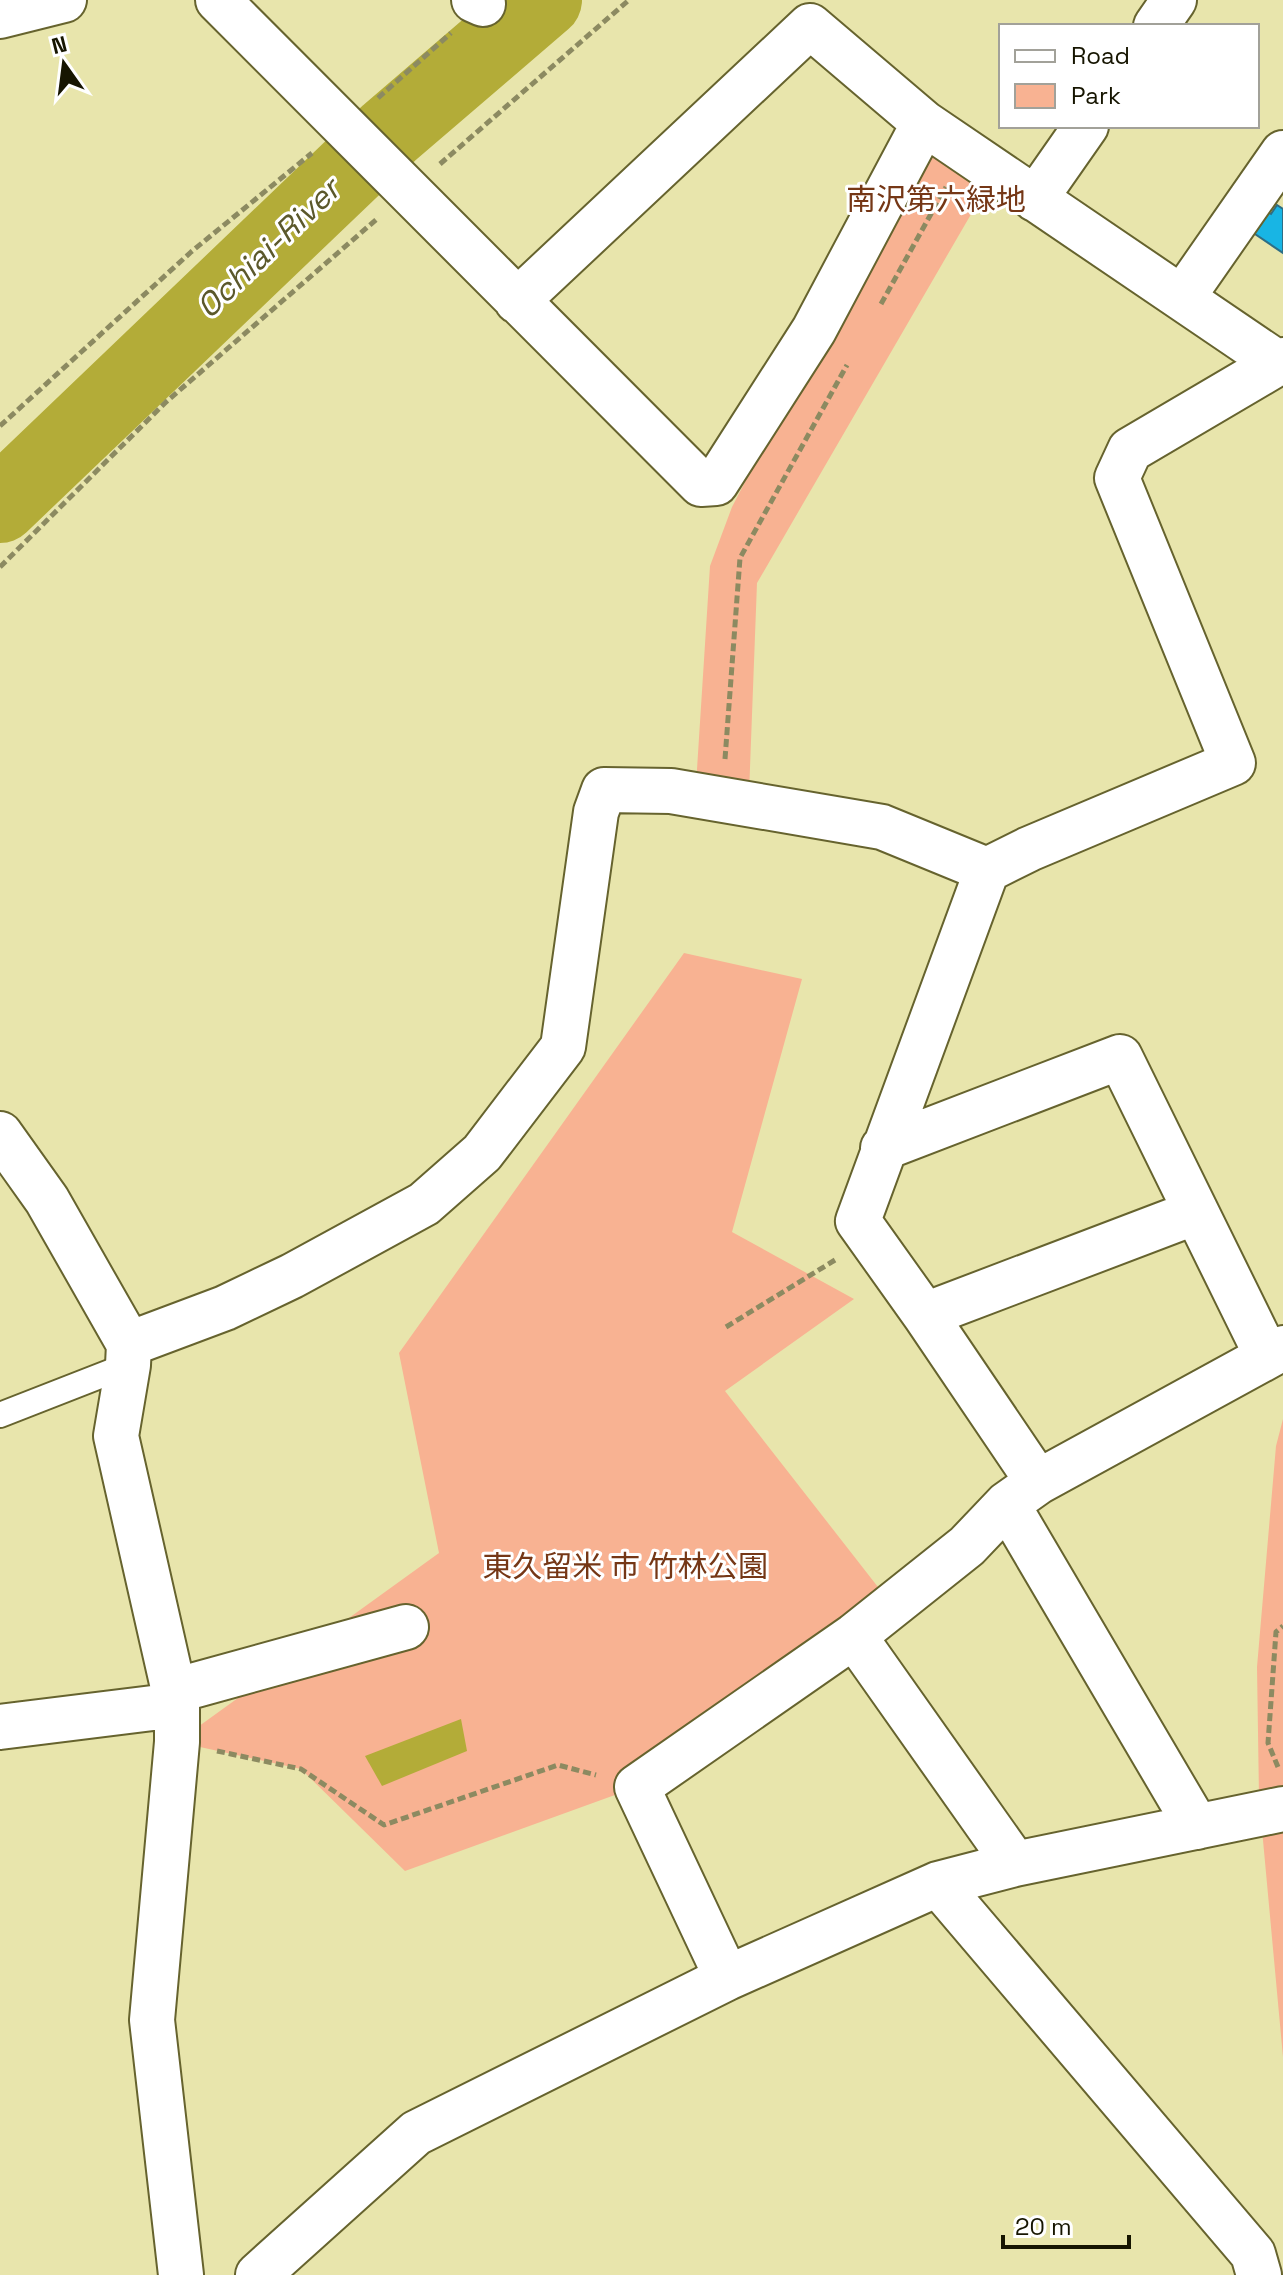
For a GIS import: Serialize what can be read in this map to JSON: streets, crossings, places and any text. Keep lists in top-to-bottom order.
{
  "water": ["Ochiai-River"],
  "parks": ["南沢第六緑地", "東久留米 市 竹林公園"],
  "legend": ["Road", "Park"],
  "scale_bar": "20 m",
  "north": "top"
}
